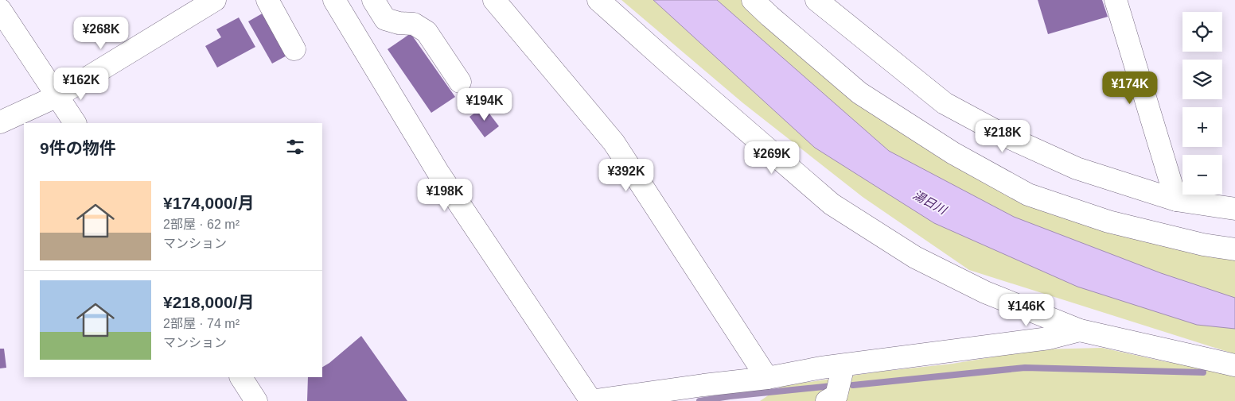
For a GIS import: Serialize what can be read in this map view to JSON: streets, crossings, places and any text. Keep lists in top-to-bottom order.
{
  "water": ["湯日川"],
  "page": {
    "map_buttons": ["+", "−"],
    "price": [
      "¥268K",
      "¥162K",
      "¥174K",
      "¥194K",
      "¥218K",
      "¥269K",
      "¥392K",
      "¥198K",
      "¥146K"
    ],
    "heading": "9件の物件",
    "list": [
      {
        "name": "¥174,000/月",
        "note": "2部屋 · 62 m² · マンション"
      },
      {
        "name": "¥218,000/月",
        "note": "2部屋 · 74 m² · マンション"
      }
    ]
  }
}
